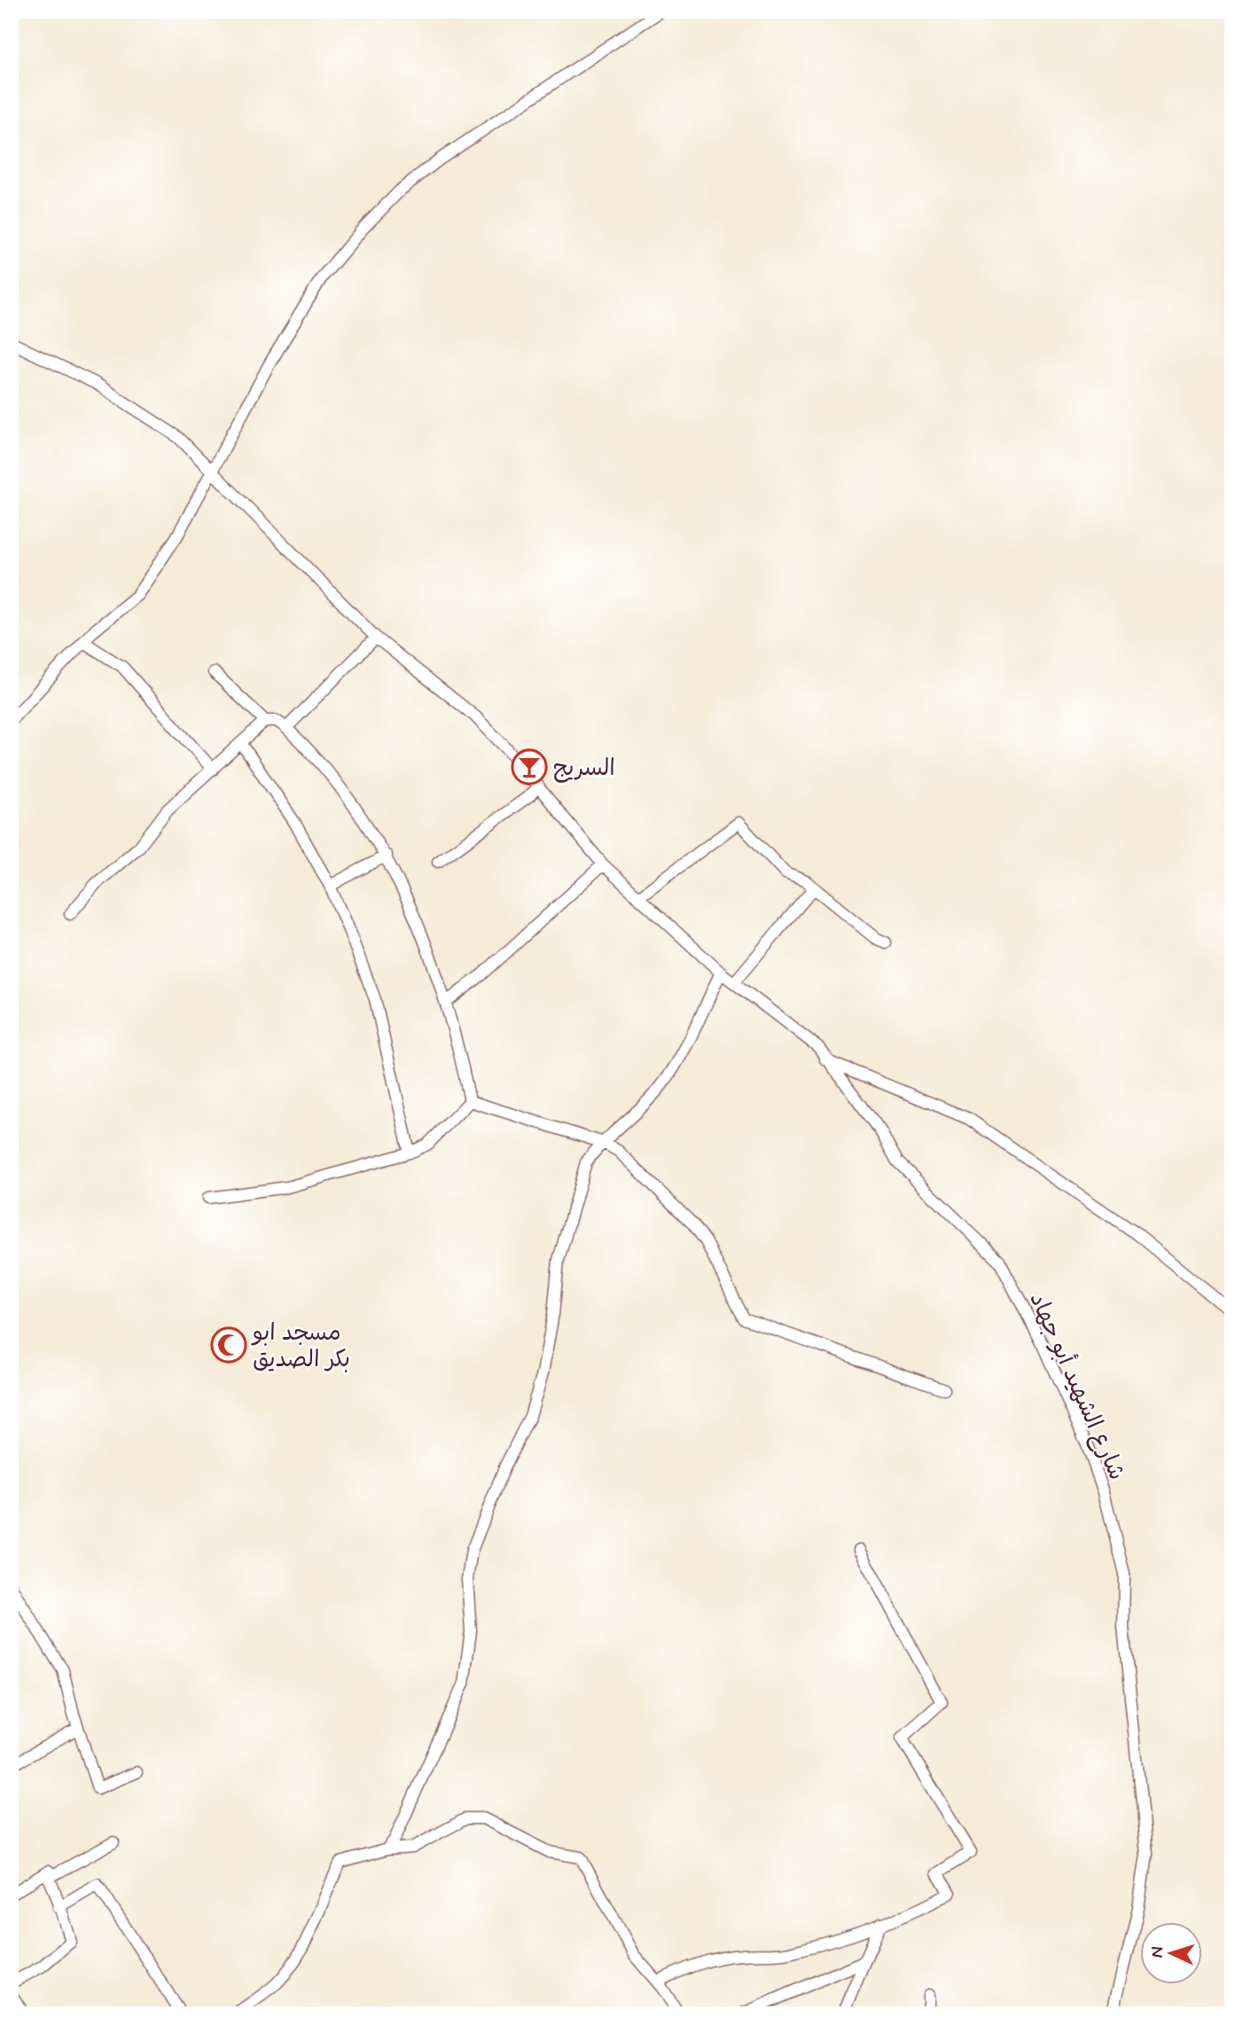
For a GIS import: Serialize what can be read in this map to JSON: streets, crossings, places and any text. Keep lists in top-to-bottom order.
{
  "streets": {
    "street": ["شارع الشهيد أبو جهاد"]
  },
  "places": {
    "bar": ["السريج"],
    "mosque": ["مسجد ابو بكر الصديق"]
  },
  "north": "left"
}
